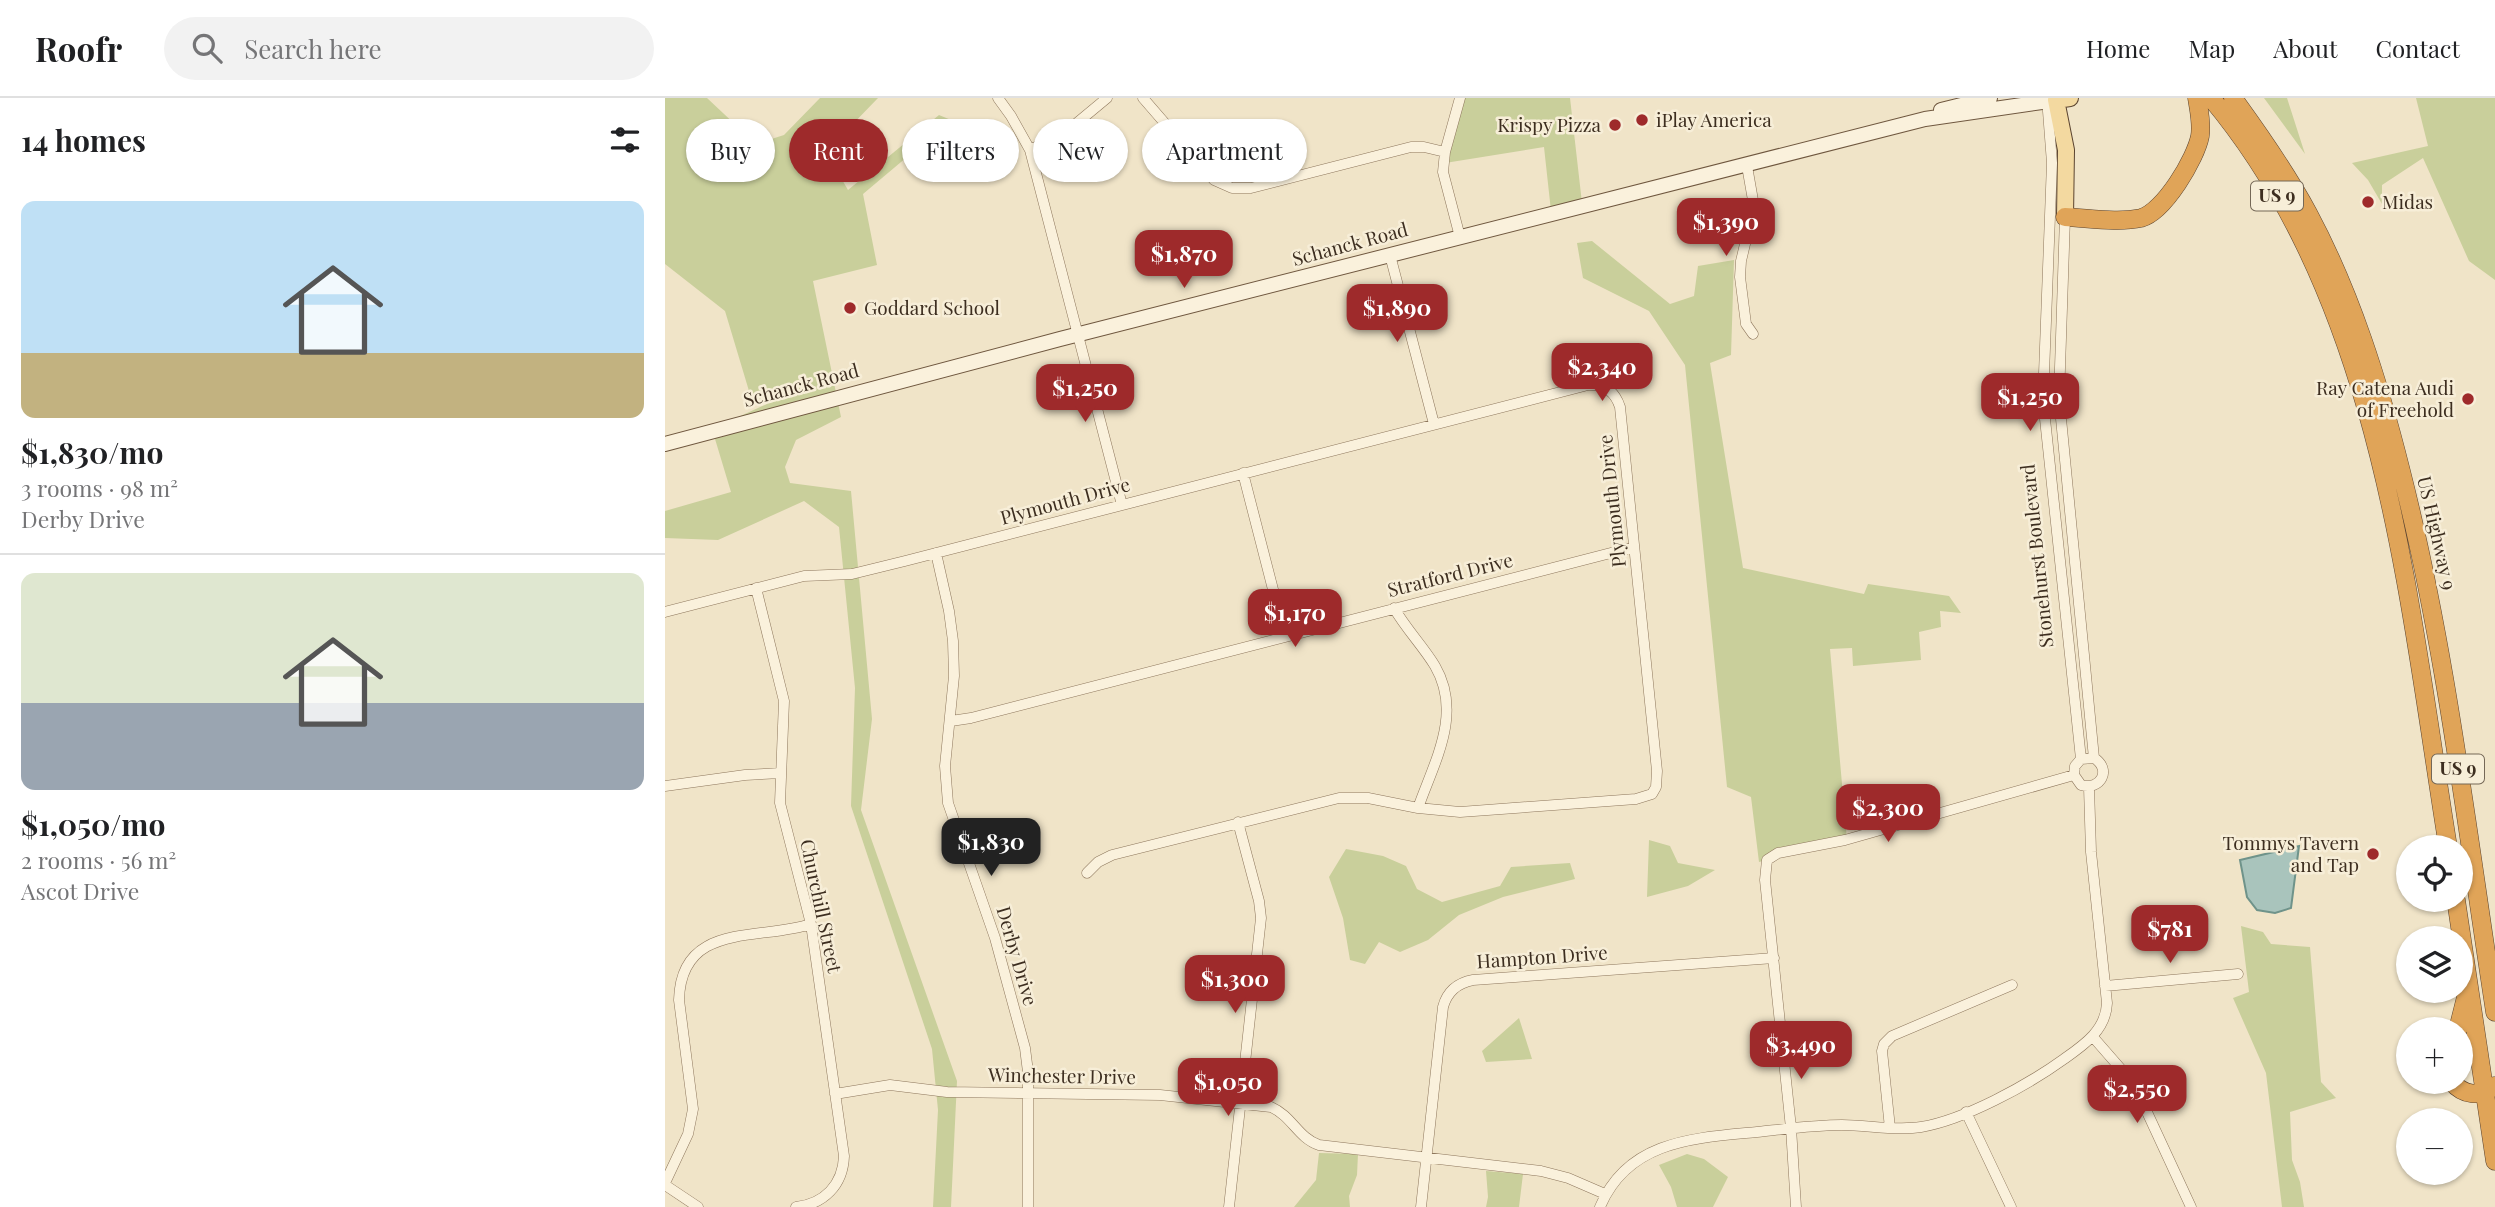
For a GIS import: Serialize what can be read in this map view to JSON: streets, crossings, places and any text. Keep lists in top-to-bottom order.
{
  "streets": {
    "highway": ["US 9", "US Highway 9"],
    "main road": ["Stonehurst Boulevard"],
    "street": [
      "Schanck Road",
      "Plymouth Drive",
      "Stratford Drive",
      "Churchill Street",
      "Derby Drive",
      "Hampton Drive",
      "Winchester Drive"
    ]
  },
  "crossings": [
    ["Schanck Road", "Stonehurst Boulevard"],
    ["Plymouth Drive", "Stratford Drive"],
    ["Plymouth Drive", "Churchill Street"],
    ["Plymouth Drive", "Derby Drive"],
    ["Stratford Drive", "Derby Drive"],
    ["Churchill Street", "Winchester Drive"],
    ["Derby Drive", "Winchester Drive"],
    ["Hampton Drive", "Winchester Drive"]
  ],
  "places": [
    "iPlay America",
    "Krispy Pizza",
    "Midas",
    "Goddard School",
    "Ray Catena Audi of Freehold",
    "Tommys Tavern and Tap"
  ],
  "page": {
    "header": "Roofr",
    "search": "Search here",
    "nav": [
      "Home",
      "Map",
      "About",
      "Contact"
    ],
    "heading": "14 homes",
    "chip": [
      "Buy",
      "Rent",
      "Filters",
      "New",
      "Apartment"
    ],
    "list": [
      {
        "name": "$1,830/mo",
        "note": "3 rooms · 98 m² · Derby Drive"
      },
      {
        "name": "$1,050/mo",
        "note": "2 rooms · 56 m² · Ascot Drive"
      }
    ],
    "price": [
      "$1,390",
      "$1,870",
      "$1,890",
      "$2,340",
      "$1,250",
      "$1,250",
      "$1,170",
      "$2,300",
      "$1,830",
      "$781",
      "$1,300",
      "$3,490",
      "$1,050",
      "$2,550"
    ],
    "map_buttons": ["+", "−"]
  }
}
